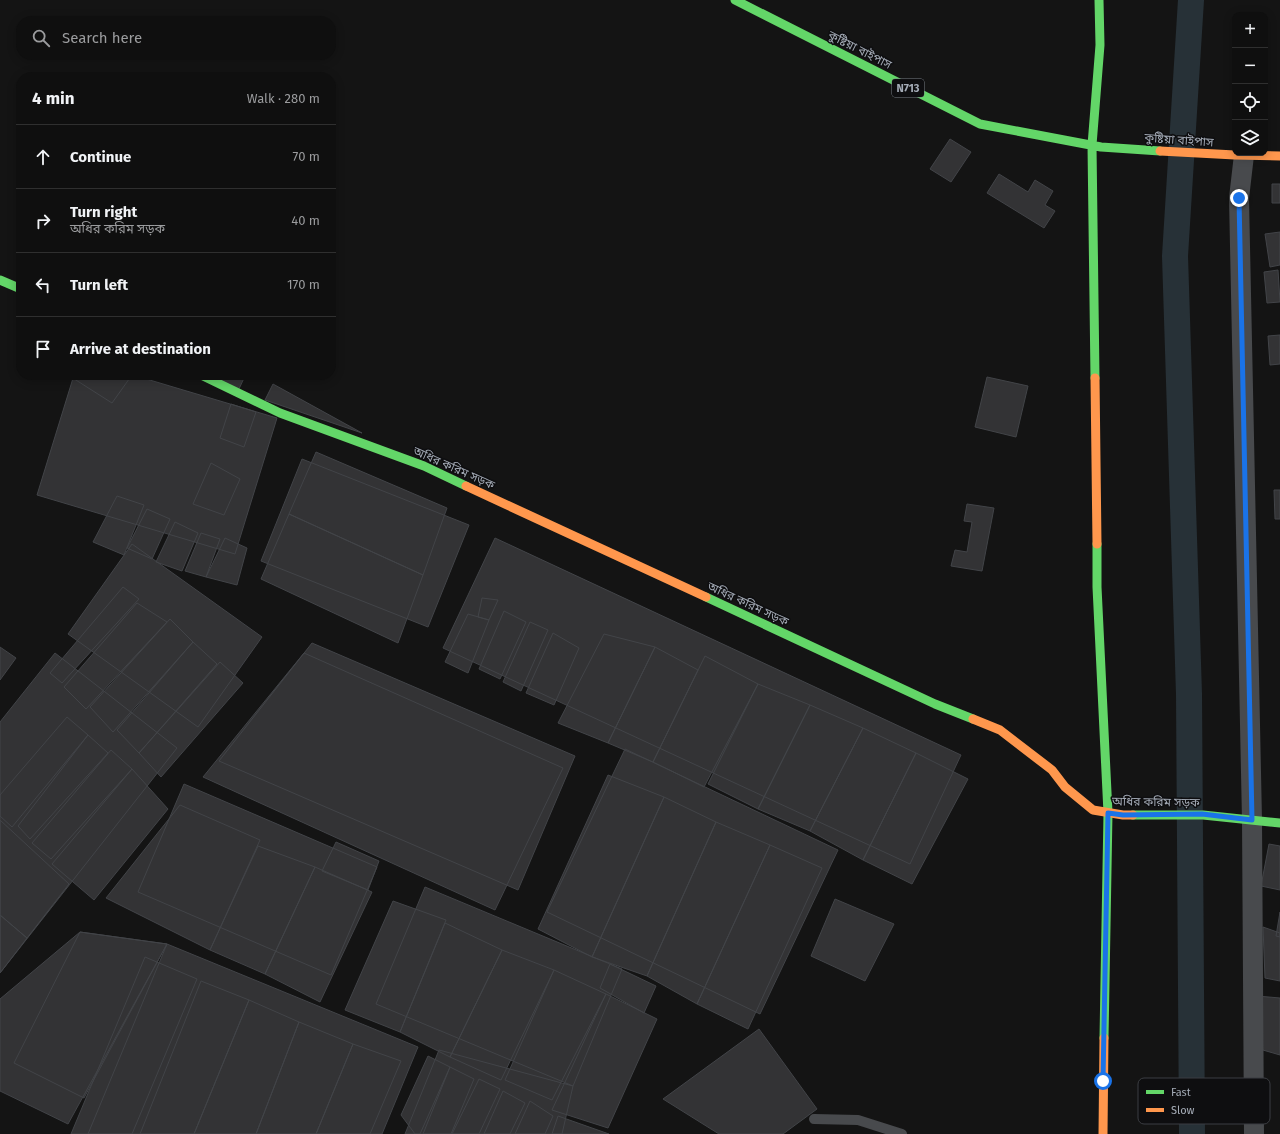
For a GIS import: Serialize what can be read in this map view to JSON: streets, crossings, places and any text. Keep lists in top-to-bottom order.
{
  "streets": {
    "main road": ["কুষ্টিয়া বাইপাস", "N713", "অধির করিম সড়ক"]
  },
  "legend": ["Fast", "Slow"],
  "page": {
    "map_buttons": ["+", "−"],
    "search": "Search here",
    "heading": ["4 min", "Walk · 280 m"],
    "list": [
      ["Continue", "70 m"],
      ["Turn right", "অধির করিম সড়ক", "40 m"],
      ["Turn left", "170 m"],
      "Arrive at destination"
    ]
  }
}
